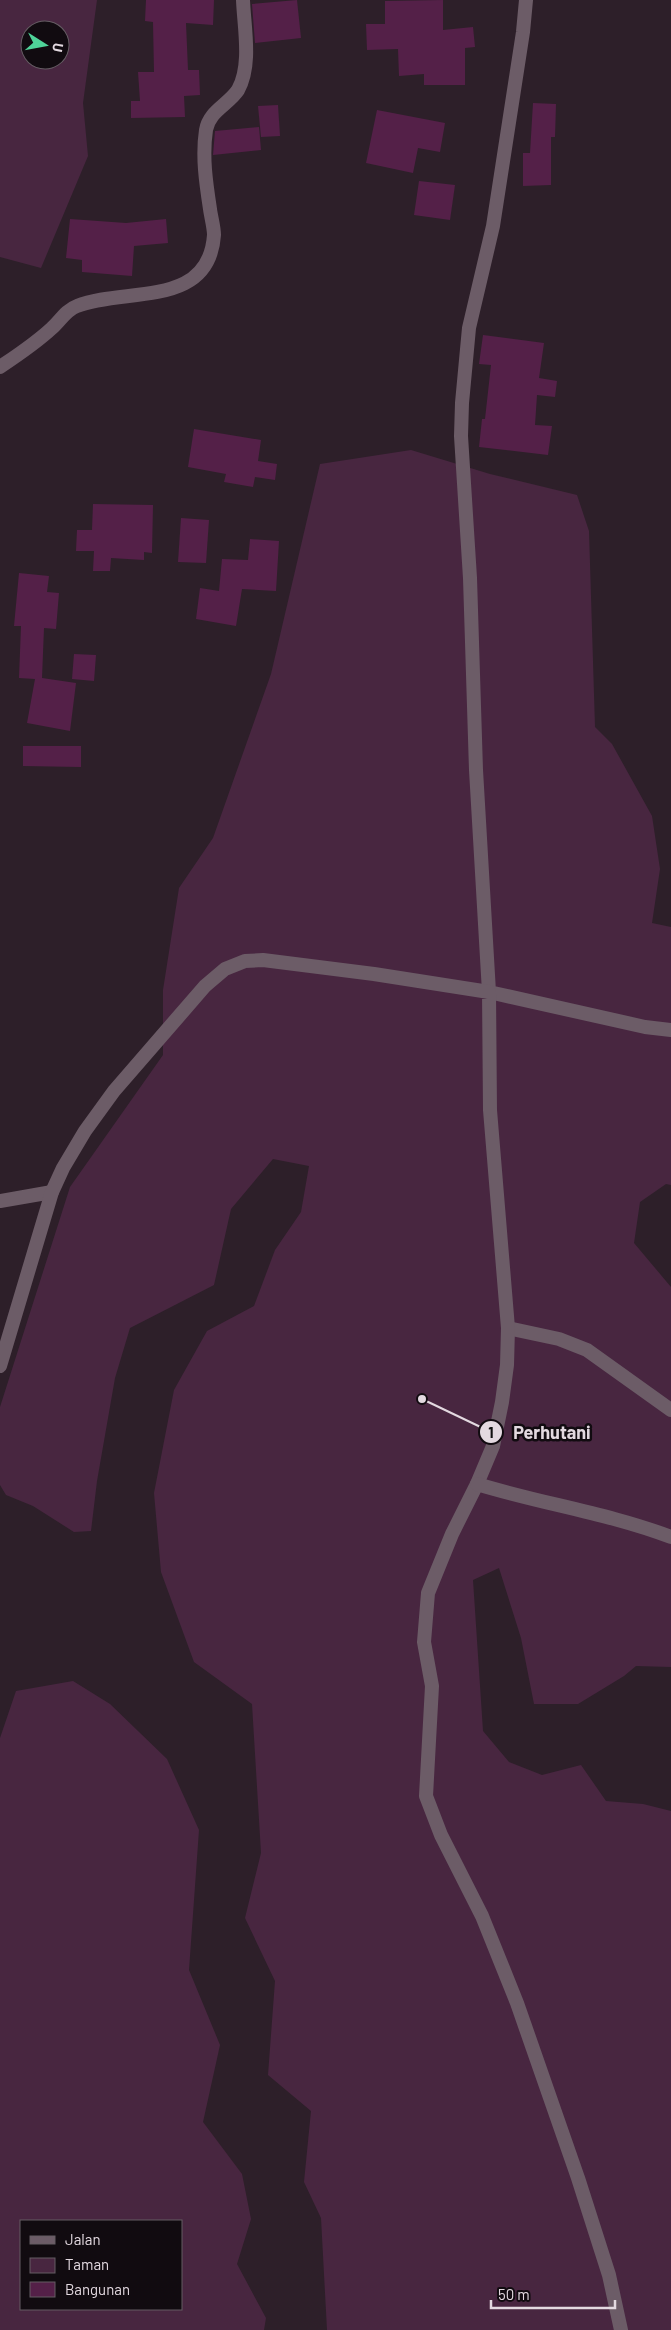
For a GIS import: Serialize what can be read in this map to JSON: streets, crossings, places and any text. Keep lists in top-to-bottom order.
{
  "places": ["Perhutani"],
  "legend": ["Jalan", "Taman", "Bangunan"],
  "scale_bar": "50 m",
  "north": "right"
}
